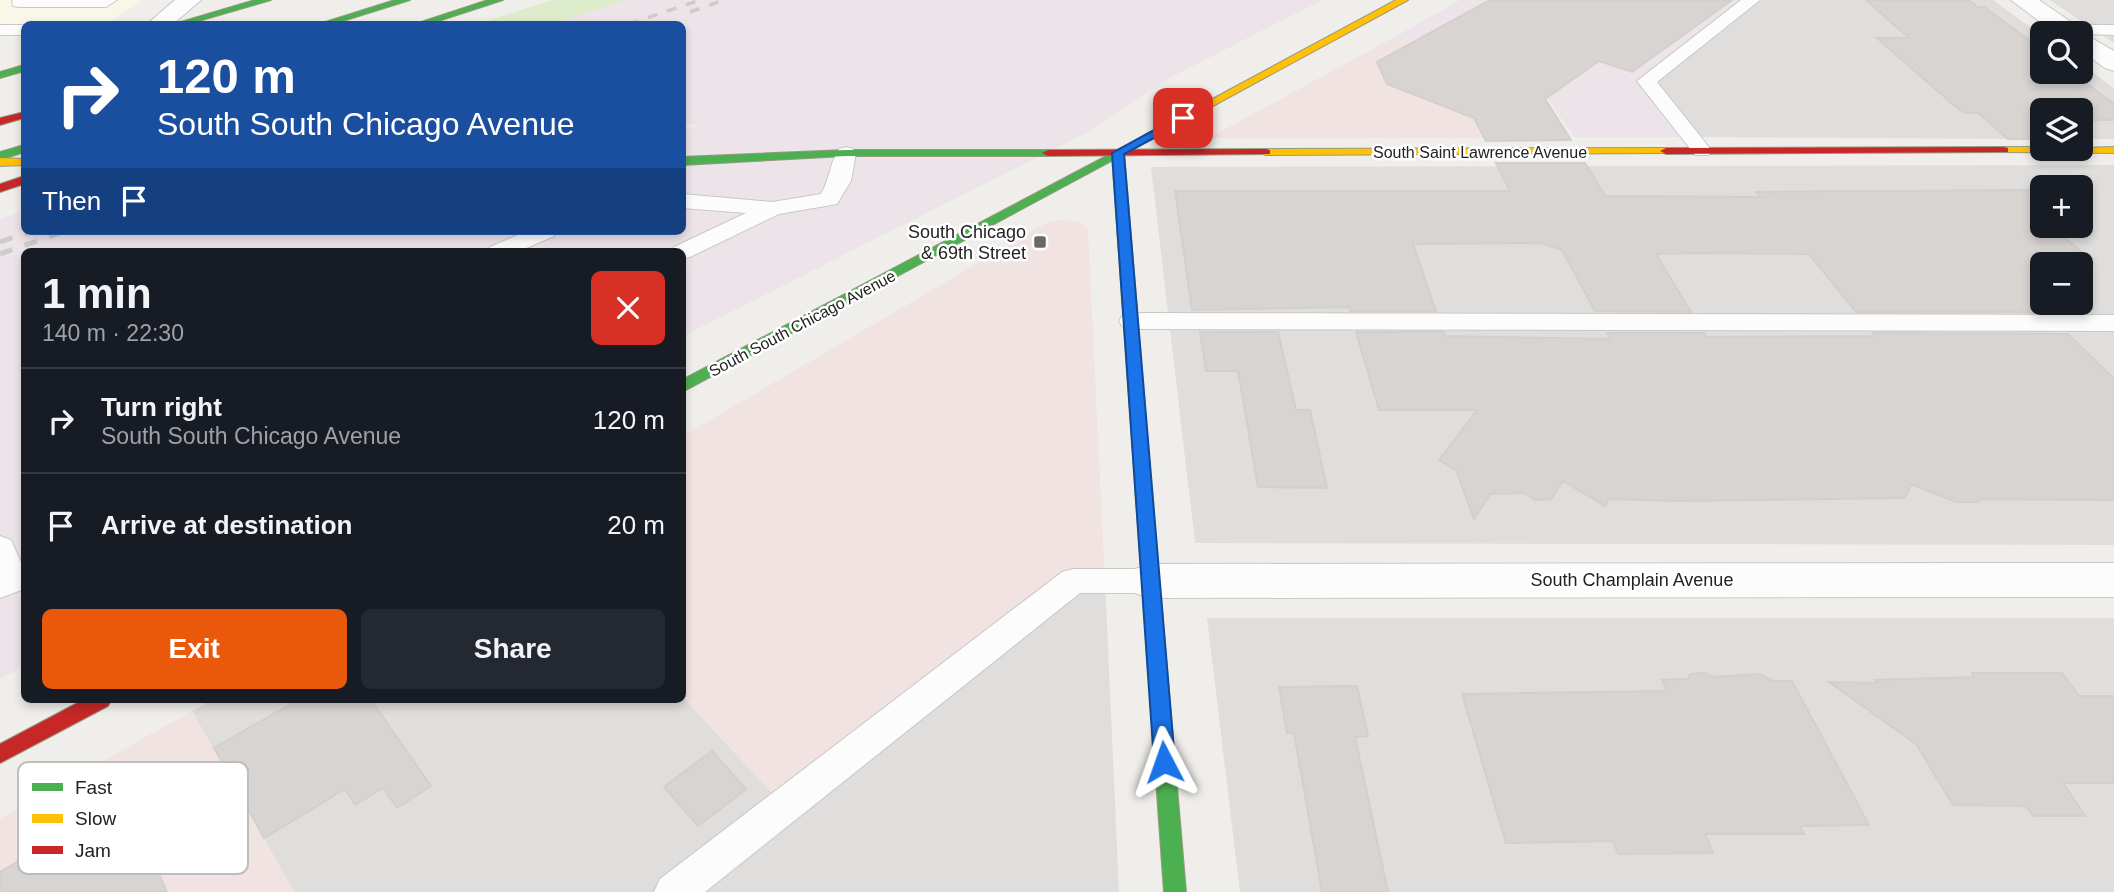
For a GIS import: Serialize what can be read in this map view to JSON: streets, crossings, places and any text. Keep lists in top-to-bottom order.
{
  "streets": {
    "main road": ["South Saint Lawrence Avenue", "South South Chicago Avenue"],
    "street": ["South Champlain Avenue"]
  },
  "crossings": [
    ["South Saint Lawrence Avenue", "South South Chicago Avenue"]
  ],
  "places": {
    "transit": ["South Chicago & 69th Street"]
  },
  "legend": ["Fast", "Slow", "Jam"],
  "page": {
    "map_buttons": ["+", "−"],
    "turn": ["120 m", "South South Chicago Avenue"],
    "then": "Then",
    "heading": ["1 min", "140 m · 22:30"],
    "list": [
      {
        "name": "Turn right",
        "note": "South South Chicago Avenue",
        "value": "120 m"
      },
      {
        "name": "Arrive at destination",
        "value": "20 m"
      }
    ],
    "buttons": ["Exit", "Share"]
  }
}
